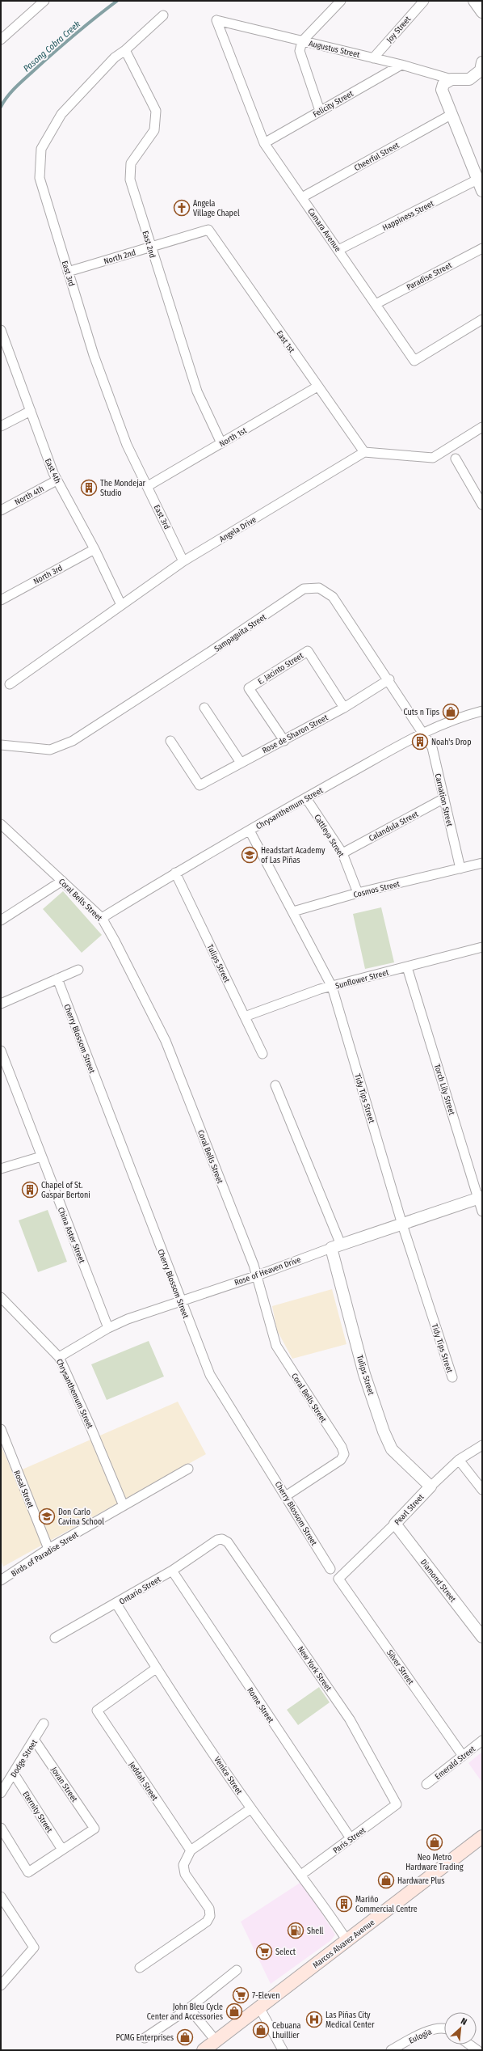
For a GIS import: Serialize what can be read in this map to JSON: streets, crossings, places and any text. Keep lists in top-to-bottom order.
{
  "streets": {
    "main road": ["Marcos Alvarez Avenue"],
    "street": [
      "Joy Street",
      "Augustus Street",
      "Felicity Street",
      "Cheerful Street",
      "Happiness Street",
      "Camara Avenue",
      "East 2nd",
      "North 2nd",
      "East 3rd",
      "Paradise Street",
      "East 1st",
      "North 1st",
      "East 4th",
      "North 4th",
      "Angela Drive",
      "North 3rd",
      "Sampaguita Street",
      "E. Jacinto Street",
      "Rose de Sharon Street",
      "Carnation Street",
      "Chrysanthemum Street",
      "Calandula Street",
      "Cattleya Street",
      "Cosmos Street",
      "Coral Bells Street",
      "Tulips Street",
      "Sunflower Street",
      "Cherry Blossom Street",
      "Torch Lily Street",
      "Tidy Tips Street",
      "China Aster Street",
      "Rose of Heaven Drive",
      "Rosal Street",
      "Pearl Street",
      "Birds of Paradise Street",
      "Diamond Street",
      "Ontario Street",
      "Silver Street",
      "New York Street",
      "Rome Street",
      "Dodge Street",
      "Emerald Street",
      "Venice Street",
      "Jeddah Street",
      "Jovan Street",
      "Eternity Street",
      "Paris Street",
      "Eulogia"
    ]
  },
  "crossings": [
    ["Joy Street", "Augustus Street"],
    ["Augustus Street", "Felicity Street"],
    ["Augustus Street", "Camara Avenue"],
    ["Felicity Street", "Camara Avenue"],
    ["Cheerful Street", "Camara Avenue"],
    ["Happiness Street", "Camara Avenue"],
    ["Camara Avenue", "Paradise Street"],
    ["East 2nd", "North 2nd"],
    ["East 2nd", "East 3rd"],
    ["East 2nd", "North 1st"],
    ["North 2nd", "East 3rd"],
    ["North 2nd", "East 1st"],
    ["East 3rd", "North 1st"],
    ["East 3rd", "Angela Drive"],
    ["East 1st", "North 1st"],
    ["East 1st", "Angela Drive"],
    ["East 4th", "North 4th"],
    ["East 4th", "Angela Drive"],
    ["East 4th", "North 3rd"],
    ["Sampaguita Street", "Rose de Sharon Street"],
    ["Sampaguita Street", "Carnation Street"],
    ["Sampaguita Street", "Chrysanthemum Street"],
    ["E. Jacinto Street", "Rose de Sharon Street"],
    ["Carnation Street", "Chrysanthemum Street"],
    ["Carnation Street", "Calandula Street"],
    ["Carnation Street", "Cosmos Street"],
    ["Chrysanthemum Street", "Cattleya Street"],
    ["Chrysanthemum Street", "Coral Bells Street"],
    ["Chrysanthemum Street", "Tulips Street"],
    ["Chrysanthemum Street", "Tidy Tips Street"],
    ["Chrysanthemum Street", "Rose of Heaven Drive"],
    ["Chrysanthemum Street", "Birds of Paradise Street"],
    ["Calandula Street", "Cattleya Street"],
    ["Cattleya Street", "Cosmos Street"],
    ["Cosmos Street", "Tidy Tips Street"],
    ["Coral Bells Street", "Cherry Blossom Street"],
    ["Coral Bells Street", "Rose of Heaven Drive"],
    ["Tulips Street", "Sunflower Street"],
    ["Tulips Street", "Rose of Heaven Drive"],
    ["Tulips Street", "Pearl Street"],
    ["Sunflower Street", "Torch Lily Street"],
    ["Sunflower Street", "Tidy Tips Street"],
    ["Cherry Blossom Street", "Rose of Heaven Drive"],
    ["Torch Lily Street", "Rose of Heaven Drive"],
    ["Tidy Tips Street", "Rose of Heaven Drive"],
    ["China Aster Street", "Rose of Heaven Drive"],
    ["Rosal Street", "Birds of Paradise Street"],
    ["Pearl Street", "Diamond Street"],
    ["Pearl Street", "Silver Street"],
    ["Ontario Street", "New York Street"],
    ["Ontario Street", "Rome Street"],
    ["Ontario Street", "Venice Street"],
    ["Silver Street", "Emerald Street"],
    ["New York Street", "Paris Street"],
    ["Rome Street", "Paris Street"],
    ["Dodge Street", "Jovan Street"],
    ["Dodge Street", "Eternity Street"],
    ["Venice Street", "Jeddah Street"],
    ["Venice Street", "Paris Street"],
    ["Venice Street", "Marcos Alvarez Avenue"],
    ["Jovan Street", "Eternity Street"]
  ],
  "water": ["Pasong Cobra Creek"],
  "places": {
    "church": ["Angela Village Chapel"],
    "building": [
      "The Mondejar Studio",
      "Noah's Drop",
      "Chapel of St. Gaspar Bertoni",
      "Mariño Commercial Centre"
    ],
    "shop": [
      "Cuts n Tips",
      "Neo Metro Hardware Trading",
      "Hardware Plus",
      "John Bleu Cycle Center and Accessories",
      "Cebuana Lhuillier",
      "PCMG Enterprises"
    ],
    "school or university": ["Headstart Academy of Las Piñas", "Don Carlo Cavina School"],
    "fuel station": ["Shell"],
    "supermarket": ["Select", "7-Eleven"],
    "hospital": ["Las Piñas City Medical Center"]
  },
  "north": "top right"
}
